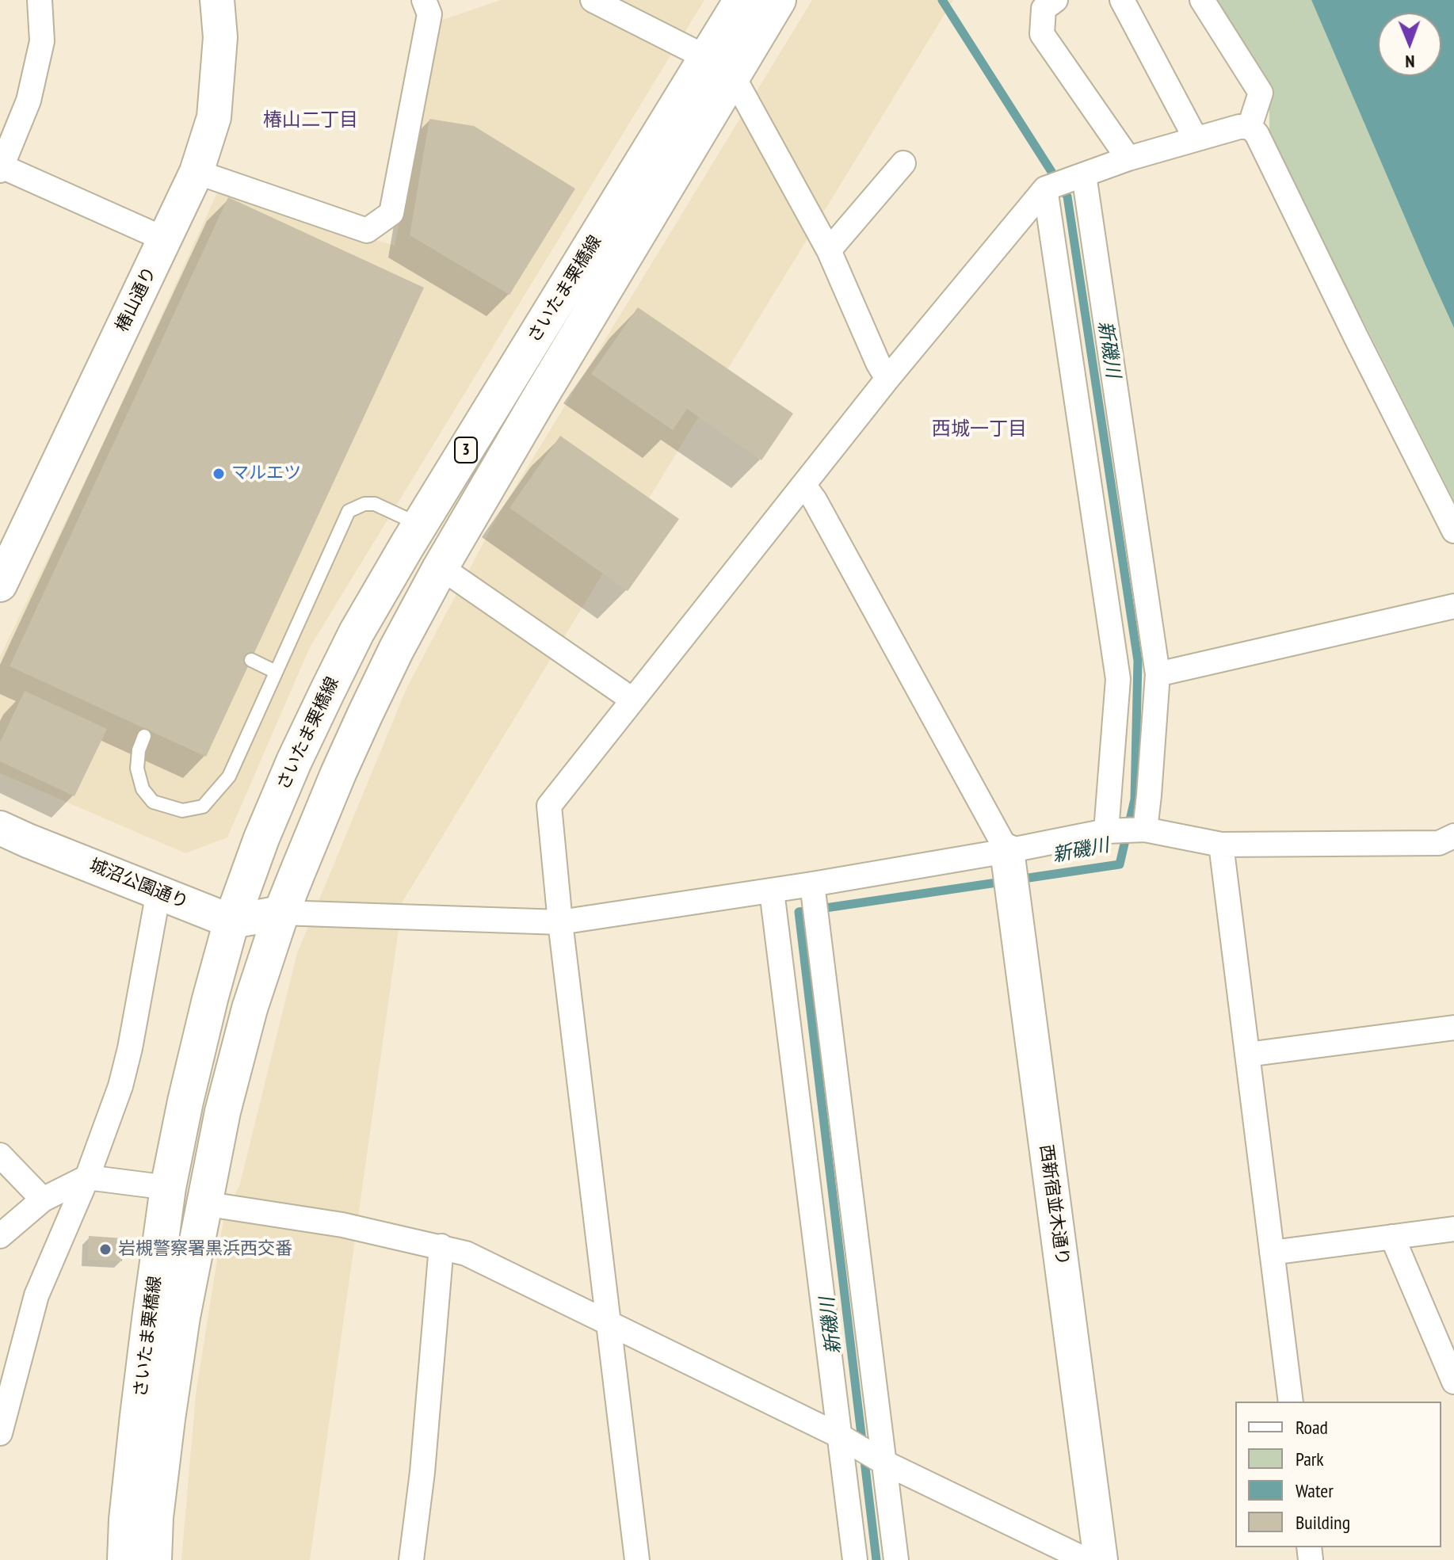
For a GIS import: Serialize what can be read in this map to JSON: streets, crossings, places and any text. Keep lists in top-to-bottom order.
{
  "streets": {
    "main road": ["さいたま栗橋線", "3"],
    "street": ["椿山通り", "城沼公園通り", "西新宿並木通り"]
  },
  "crossings": [
    ["さいたま栗橋線", "城沼公園通り"]
  ],
  "districts": ["椿山二丁目", "西城一丁目"],
  "water": ["新磯川"],
  "places": ["マルエツ", "岩槻警察署黒浜西交番"],
  "legend": [
    "Road",
    "Park",
    "Water",
    "Building"
  ],
  "north": "bottom"
}
